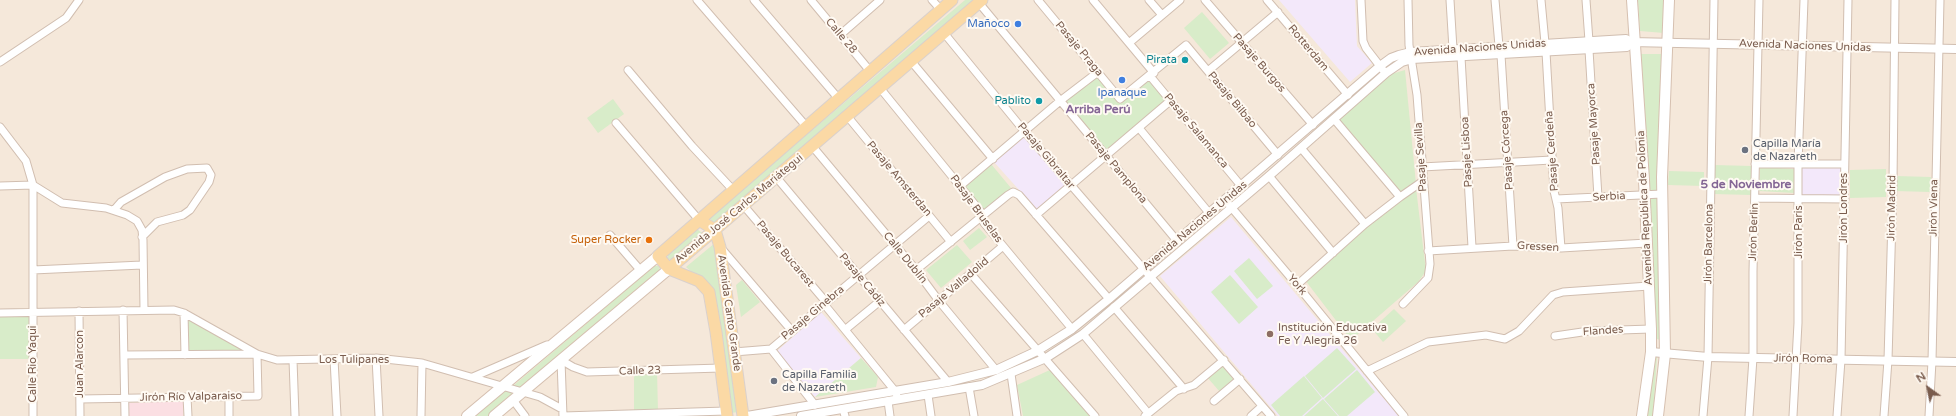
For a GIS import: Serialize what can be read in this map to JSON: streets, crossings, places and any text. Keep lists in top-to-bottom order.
{
  "streets": {
    "main road": ["Avenida República de Polonia", "Avenida José Carlos Mariátegui", "Avenida Canto Grande"],
    "street": [
      "Calle 28",
      "Avenida Naciones Unidas",
      "Rotterdam",
      "Pasaje Praga",
      "Pasaje Burgos",
      "Pasaje Bilbao",
      "Pasaje Mayorca",
      "Pasaje Salamanca",
      "Pasaje Córcega",
      "Pasaje Cerdeña",
      "Pasaje Lisboa",
      "Pasaje Gibraltar",
      "Pasaje Sevilla",
      "Pasaje Pamplona",
      "Pasaje Amsterdan",
      "Serbia",
      "Jirón Londres",
      "Jirón Madrid",
      "Jirón Viena",
      "Pasaje Bruselas",
      "Jirón Berlin",
      "Jirón Paris",
      "Jirón Barcelona",
      "Gressen",
      "Pasaje Bucarest",
      "Calle Dublín",
      "Pasaje Cádiz",
      "York",
      "Pasaje Valladolid",
      "Pasaje Ginebra",
      "Flandes",
      "Jirón Roma",
      "Los Tulipanes",
      "Calle Rio Yaqui",
      "Juan Alarcon",
      "Calle 23",
      "Jirón Río Valparaiso"
    ]
  },
  "crossings": [
    ["Calle 28", "Avenida José Carlos Mariátegui"],
    ["Avenida Naciones Unidas", "Rotterdam"],
    ["Avenida Naciones Unidas", "Pasaje Burgos"],
    ["Avenida Naciones Unidas", "Pasaje Bilbao"],
    ["Avenida Naciones Unidas", "Pasaje Mayorca"],
    ["Avenida Naciones Unidas", "Pasaje Salamanca"],
    ["Avenida Naciones Unidas", "Pasaje Córcega"],
    ["Avenida Naciones Unidas", "Pasaje Cerdeña"],
    ["Avenida Naciones Unidas", "Pasaje Lisboa"],
    ["Avenida Naciones Unidas", "Pasaje Gibraltar"],
    ["Avenida Naciones Unidas", "Pasaje Sevilla"],
    ["Avenida Naciones Unidas", "Pasaje Pamplona"],
    ["Avenida Naciones Unidas", "Avenida República de Polonia"],
    ["Avenida Naciones Unidas", "Jirón Londres"],
    ["Avenida Naciones Unidas", "Jirón Madrid"],
    ["Avenida Naciones Unidas", "Jirón Viena"],
    ["Avenida Naciones Unidas", "Pasaje Bruselas"],
    ["Avenida Naciones Unidas", "Jirón Berlin"],
    ["Avenida Naciones Unidas", "Jirón Paris"],
    ["Avenida Naciones Unidas", "Jirón Barcelona"],
    ["Avenida Naciones Unidas", "Pasaje Bucarest"],
    ["Avenida Naciones Unidas", "Calle Dublín"],
    ["Avenida Naciones Unidas", "Pasaje Cádiz"],
    ["Avenida Naciones Unidas", "York"],
    ["Pasaje Praga", "Pasaje Bilbao"],
    ["Pasaje Praga", "Pasaje Salamanca"],
    ["Pasaje Bilbao", "Pasaje Salamanca"],
    ["Pasaje Mayorca", "Serbia"],
    ["Pasaje Córcega", "Gressen"],
    ["Pasaje Cerdeña", "Serbia"],
    ["Pasaje Cerdeña", "Gressen"],
    ["Pasaje Lisboa", "Gressen"],
    ["Pasaje Gibraltar", "Avenida José Carlos Mariátegui"],
    ["Pasaje Sevilla", "Gressen"],
    ["Pasaje Pamplona", "Avenida José Carlos Mariátegui"],
    ["Pasaje Amsterdan", "Avenida José Carlos Mariátegui"],
    ["Pasaje Amsterdan", "Pasaje Ginebra"],
    ["Serbia", "Avenida República de Polonia"],
    ["Avenida República de Polonia", "Gressen"],
    ["Avenida República de Polonia", "Flandes"],
    ["Avenida República de Polonia", "Jirón Roma"],
    ["Jirón Londres", "Jirón Roma"],
    ["Jirón Madrid", "Jirón Roma"],
    ["Jirón Viena", "Jirón Roma"],
    ["Avenida José Carlos Mariátegui", "Pasaje Bruselas"],
    ["Avenida José Carlos Mariátegui", "Pasaje Bucarest"],
    ["Avenida José Carlos Mariátegui", "Calle Dublín"],
    ["Avenida José Carlos Mariátegui", "Pasaje Cádiz"],
    ["Avenida José Carlos Mariátegui", "Avenida Canto Grande"],
    ["Avenida José Carlos Mariátegui", "Los Tulipanes"],
    ["Avenida José Carlos Mariátegui", "Calle 23"],
    ["Pasaje Bruselas", "Pasaje Valladolid"],
    ["Jirón Berlin", "Jirón Roma"],
    ["Jirón Paris", "Jirón Roma"],
    ["Jirón Barcelona", "Jirón Roma"],
    ["Pasaje Bucarest", "Pasaje Ginebra"],
    ["Calle Dublín", "Pasaje Valladolid"],
    ["Calle Dublín", "Pasaje Ginebra"],
    ["Pasaje Cádiz", "Pasaje Valladolid"],
    ["Pasaje Cádiz", "Pasaje Ginebra"],
    ["Avenida Canto Grande", "Calle 23"],
    ["Los Tulipanes", "Calle Rio Yaqui"],
    ["Los Tulipanes", "Juan Alarcon"],
    ["Los Tulipanes", "Jirón Río Valparaiso"],
    ["Juan Alarcon", "Jirón Río Valparaiso"]
  ],
  "districts": ["Arriba Perú", "5 de Noviembre"],
  "places": [
    "Mañoco",
    "Pirata",
    "Ipanaque",
    "Pablito",
    "Capilla María de Nazareth",
    "Super Rocker",
    "Institución Educativa Fe Y Alegria 26",
    "Capilla Familia de Nazareth"
  ],
  "north": "top left"
}
